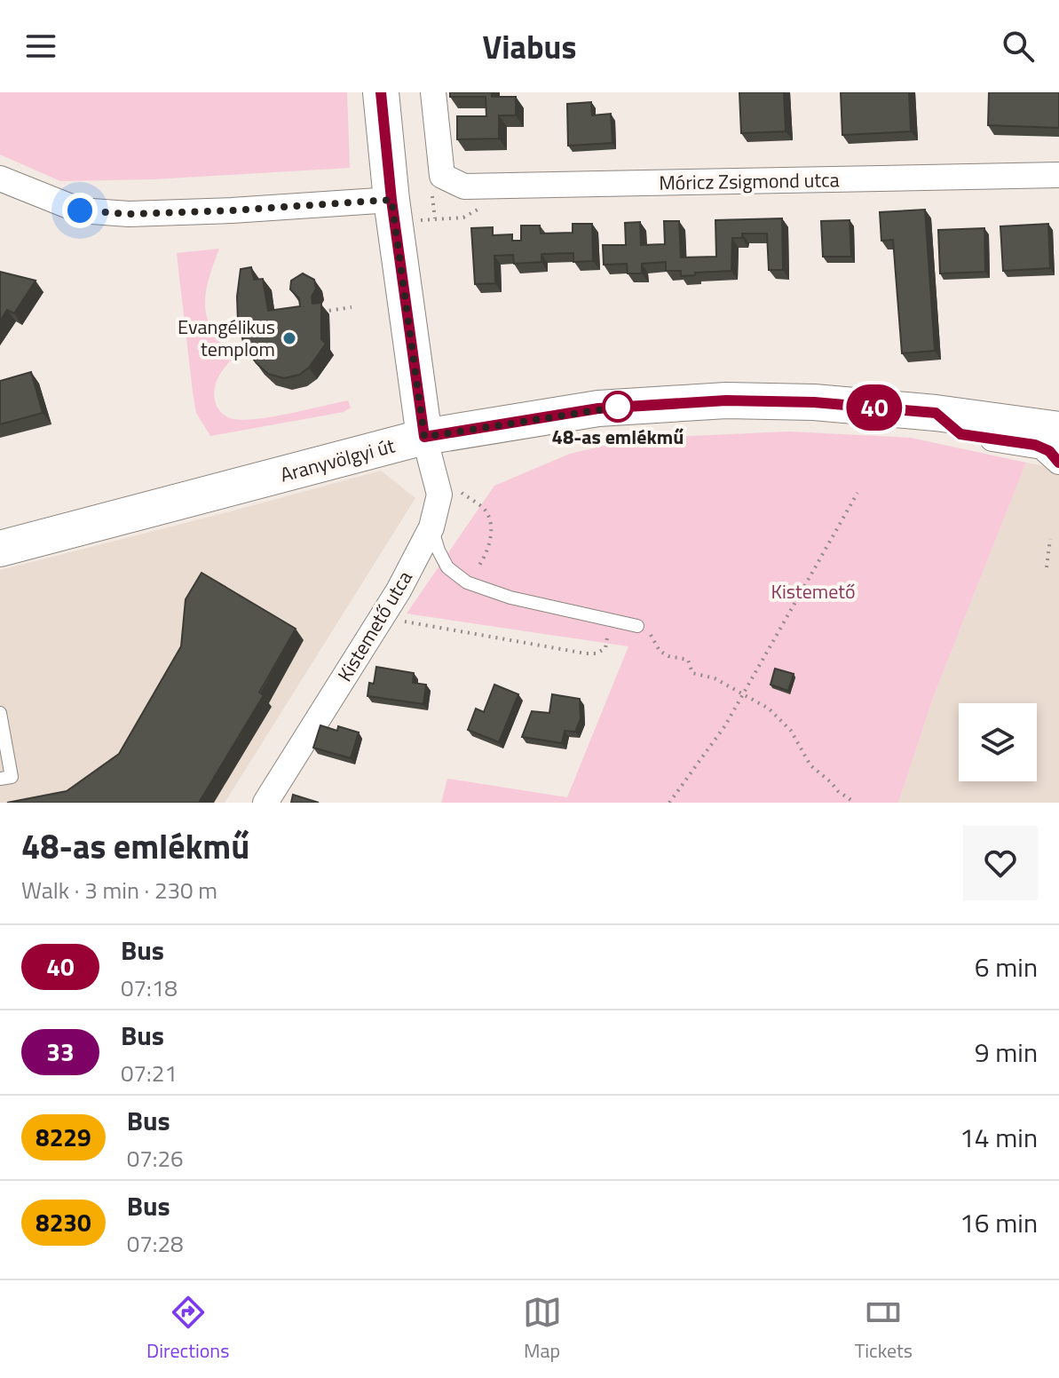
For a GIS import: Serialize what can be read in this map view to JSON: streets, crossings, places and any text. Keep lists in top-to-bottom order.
{
  "streets": {
    "street": ["Móricz Zsigmond utca", "Aranyvölgyi út", "Kistemető utca"]
  },
  "crossings": [
    ["Aranyvölgyi út", "Kistemető utca"]
  ],
  "parks": ["Kistemető"],
  "places": ["Evangélikus templom", "48-as emlékmű"],
  "lines": ["bus line 40"],
  "page": {
    "header": "Viabus",
    "on_map": "40",
    "heading": ["48-as emlékmű", "Walk · 3 min · 230 m"],
    "list": [
      {
        "mark": "40",
        "name": "Bus",
        "note": "07:18",
        "value": "6 min"
      },
      {
        "mark": "33",
        "name": "Bus",
        "note": "07:21",
        "value": "9 min"
      },
      {
        "mark": "8229",
        "name": "Bus",
        "note": "07:26",
        "value": "14 min"
      },
      {
        "mark": "8230",
        "name": "Bus",
        "note": "07:28",
        "value": "16 min"
      }
    ],
    "tabs": ["Directions", "Map", "Tickets"]
  }
}
